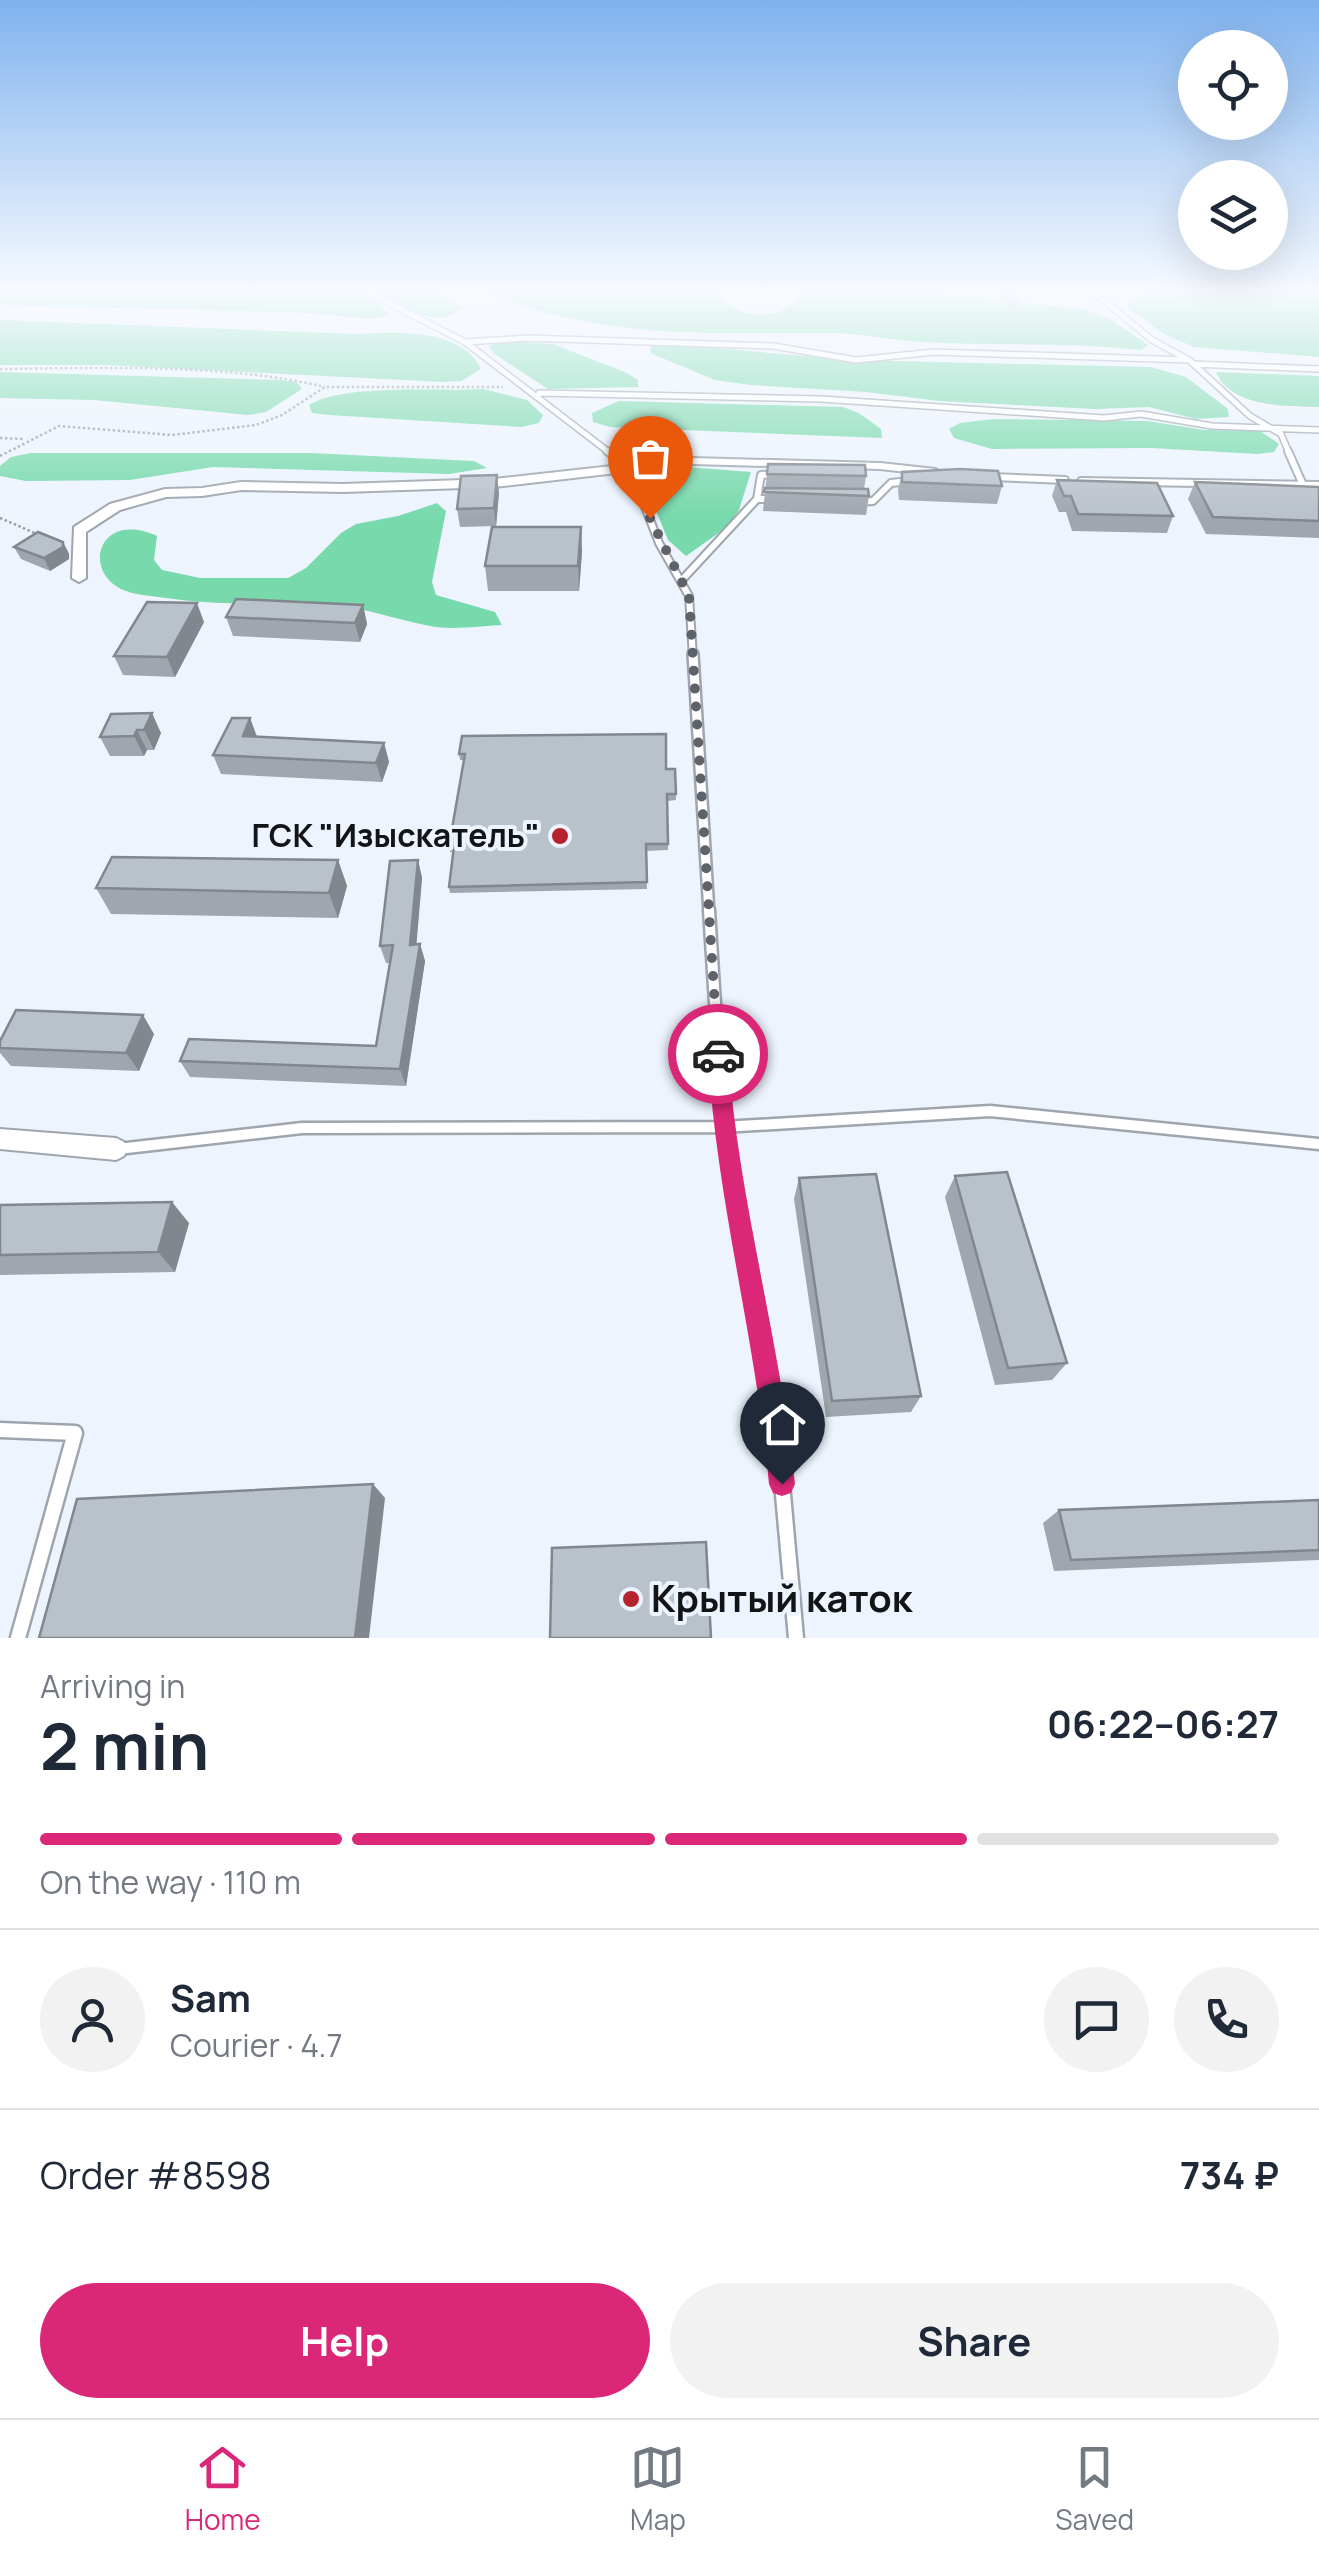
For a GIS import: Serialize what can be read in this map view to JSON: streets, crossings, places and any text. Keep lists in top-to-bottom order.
{
  "places": ["ГСК \"Изыскатель\"", "Крытый каток"],
  "page": {
    "heading": ["2 min", "Arriving in", "06:22–06:27"],
    "panel": [
      "Sam",
      "Courier · 4.7",
      "Order #8598",
      "734 ₽"
    ],
    "bar": "On the way · 110 m",
    "buttons": ["Help", "Share"],
    "tabs": ["Home", "Map", "Saved"]
  }
}
